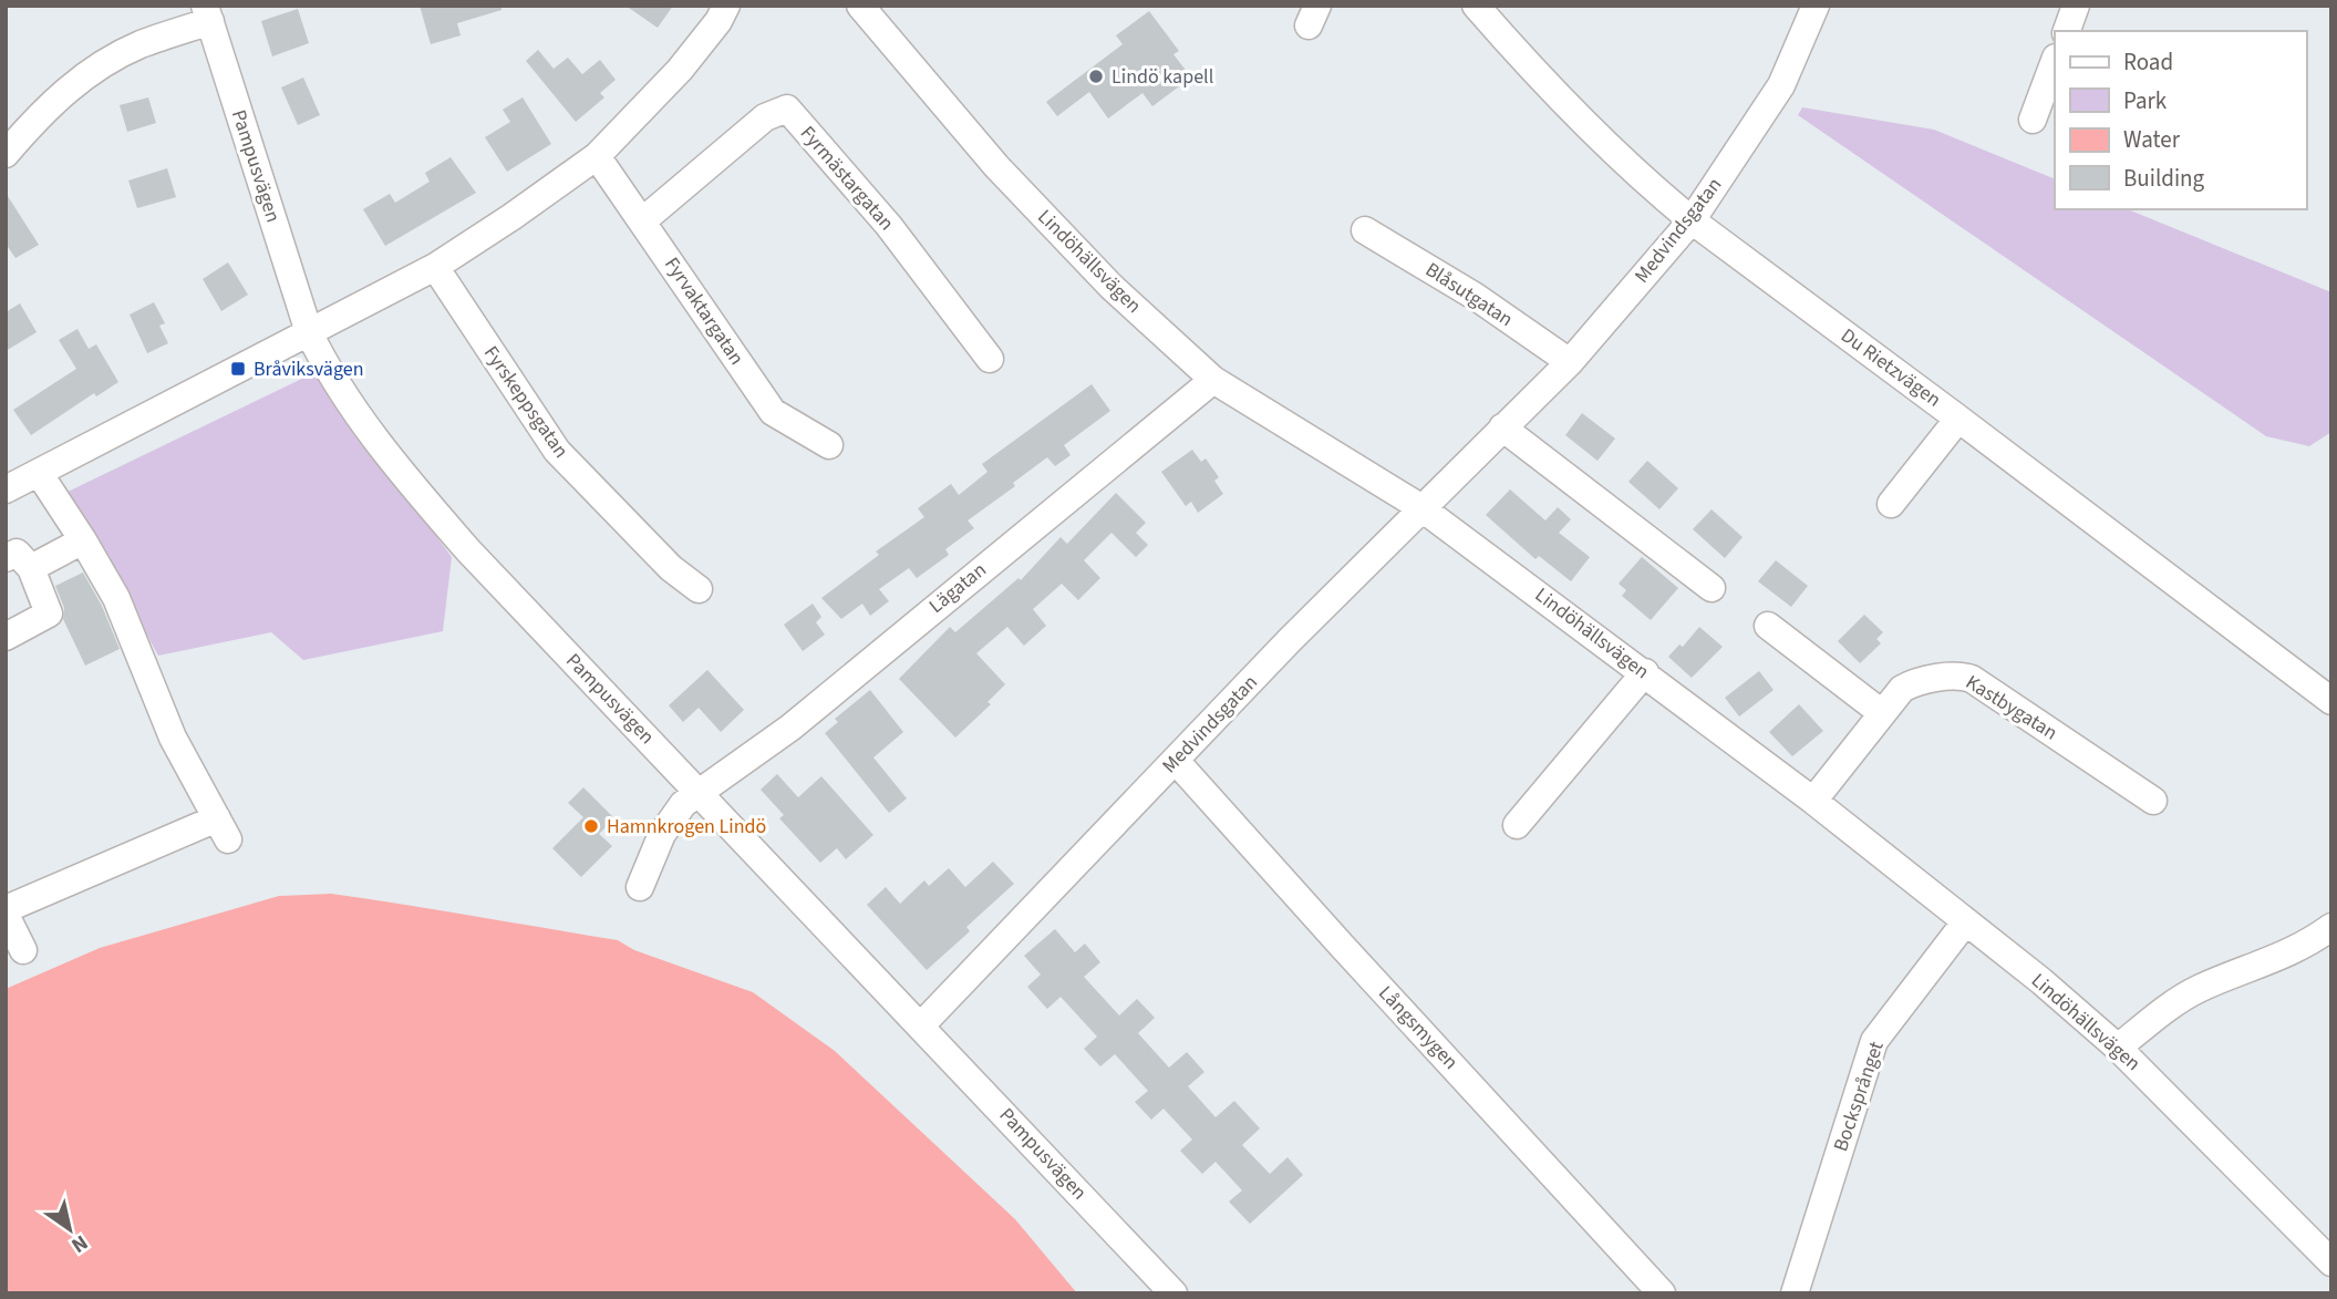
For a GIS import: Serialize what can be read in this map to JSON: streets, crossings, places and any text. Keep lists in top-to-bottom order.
{
  "streets": {
    "street": [
      "Pampusvägen",
      "Fyrmästargatan",
      "Medvindsgatan",
      "Lindöhällsvägen",
      "Blåsutgatan",
      "Fyrvaktargatan",
      "Du Rietzvägen",
      "Fyrskeppsgatan",
      "Lägatan",
      "Kastbygatan",
      "Långsmygen",
      "Bocksprånget"
    ]
  },
  "crossings": [
    ["Pampusvägen", "Medvindsgatan"],
    ["Pampusvägen", "Lägatan"],
    ["Fyrmästargatan", "Fyrvaktargatan"],
    ["Medvindsgatan", "Lindöhällsvägen"],
    ["Medvindsgatan", "Blåsutgatan"],
    ["Medvindsgatan", "Du Rietzvägen"],
    ["Medvindsgatan", "Långsmygen"],
    ["Lindöhällsvägen", "Lägatan"],
    ["Lindöhällsvägen", "Kastbygatan"],
    ["Lindöhällsvägen", "Bocksprånget"]
  ],
  "places": {
    "other": ["Lindö kapell", "Hamnkrogen Lindö"],
    "transit": ["Bråviksvägen"]
  },
  "legend": [
    "Road",
    "Park",
    "Water",
    "Building"
  ],
  "north": "bottom right"
}
